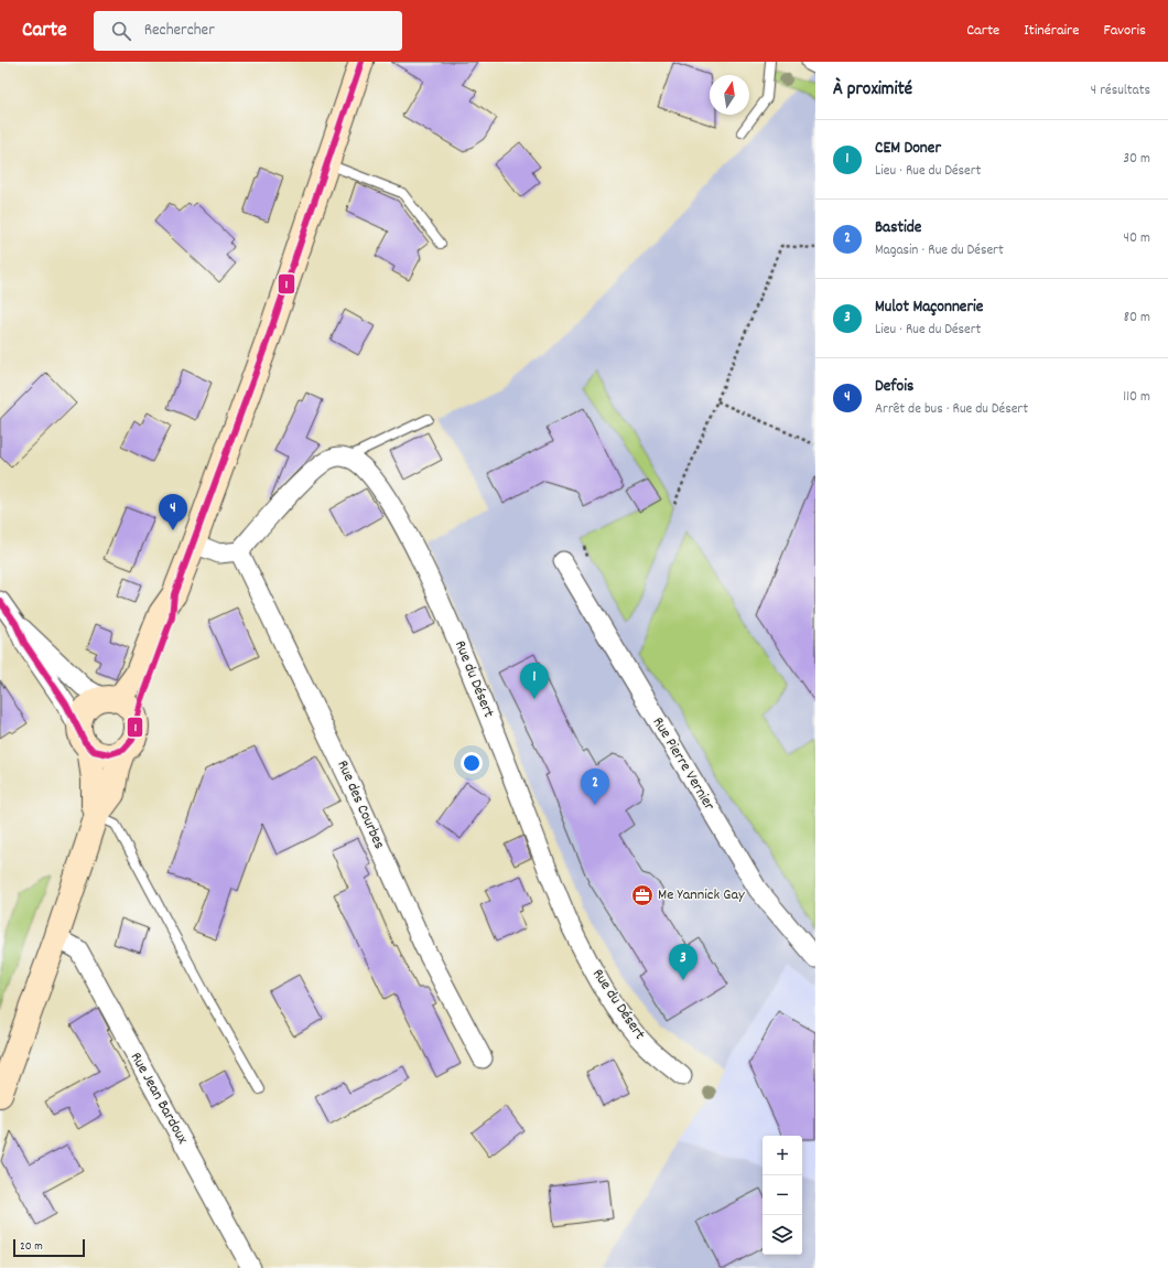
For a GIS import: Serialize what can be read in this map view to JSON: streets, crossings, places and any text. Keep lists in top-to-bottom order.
{
  "streets": {
    "street": [
      "Rue du Désert",
      "Rue Pierre Vernier",
      "Rue des Courbes",
      "Rue Jean Bardoux"
    ]
  },
  "places": {
    "office": ["Me Yannick Gay"]
  },
  "lines": ["transit line 1"],
  "scale_bar": "20 m",
  "north": "top",
  "page": {
    "header": "Carte",
    "search": "Rechercher",
    "nav": ["Carte", "Itinéraire", "Favoris"],
    "heading": ["À proximité", "4 résultats"],
    "list": [
      {
        "mark": "1",
        "name": "CEM Doner",
        "note": "Lieu · Rue du Désert",
        "value": "30 m"
      },
      {
        "mark": "2",
        "name": "Bastide",
        "note": "Magasin · Rue du Désert",
        "value": "40 m"
      },
      {
        "mark": "3",
        "name": "Mulot Maçonnerie",
        "note": "Lieu · Rue du Désert",
        "value": "80 m"
      },
      {
        "mark": "4",
        "name": "Defois",
        "note": "Arrêt de bus · Rue du Désert",
        "value": "110 m"
      }
    ],
    "pins": [
      "4",
      "1",
      "2",
      "3"
    ],
    "map_buttons": ["+", "−"],
    "scale": "20 m"
  }
}
